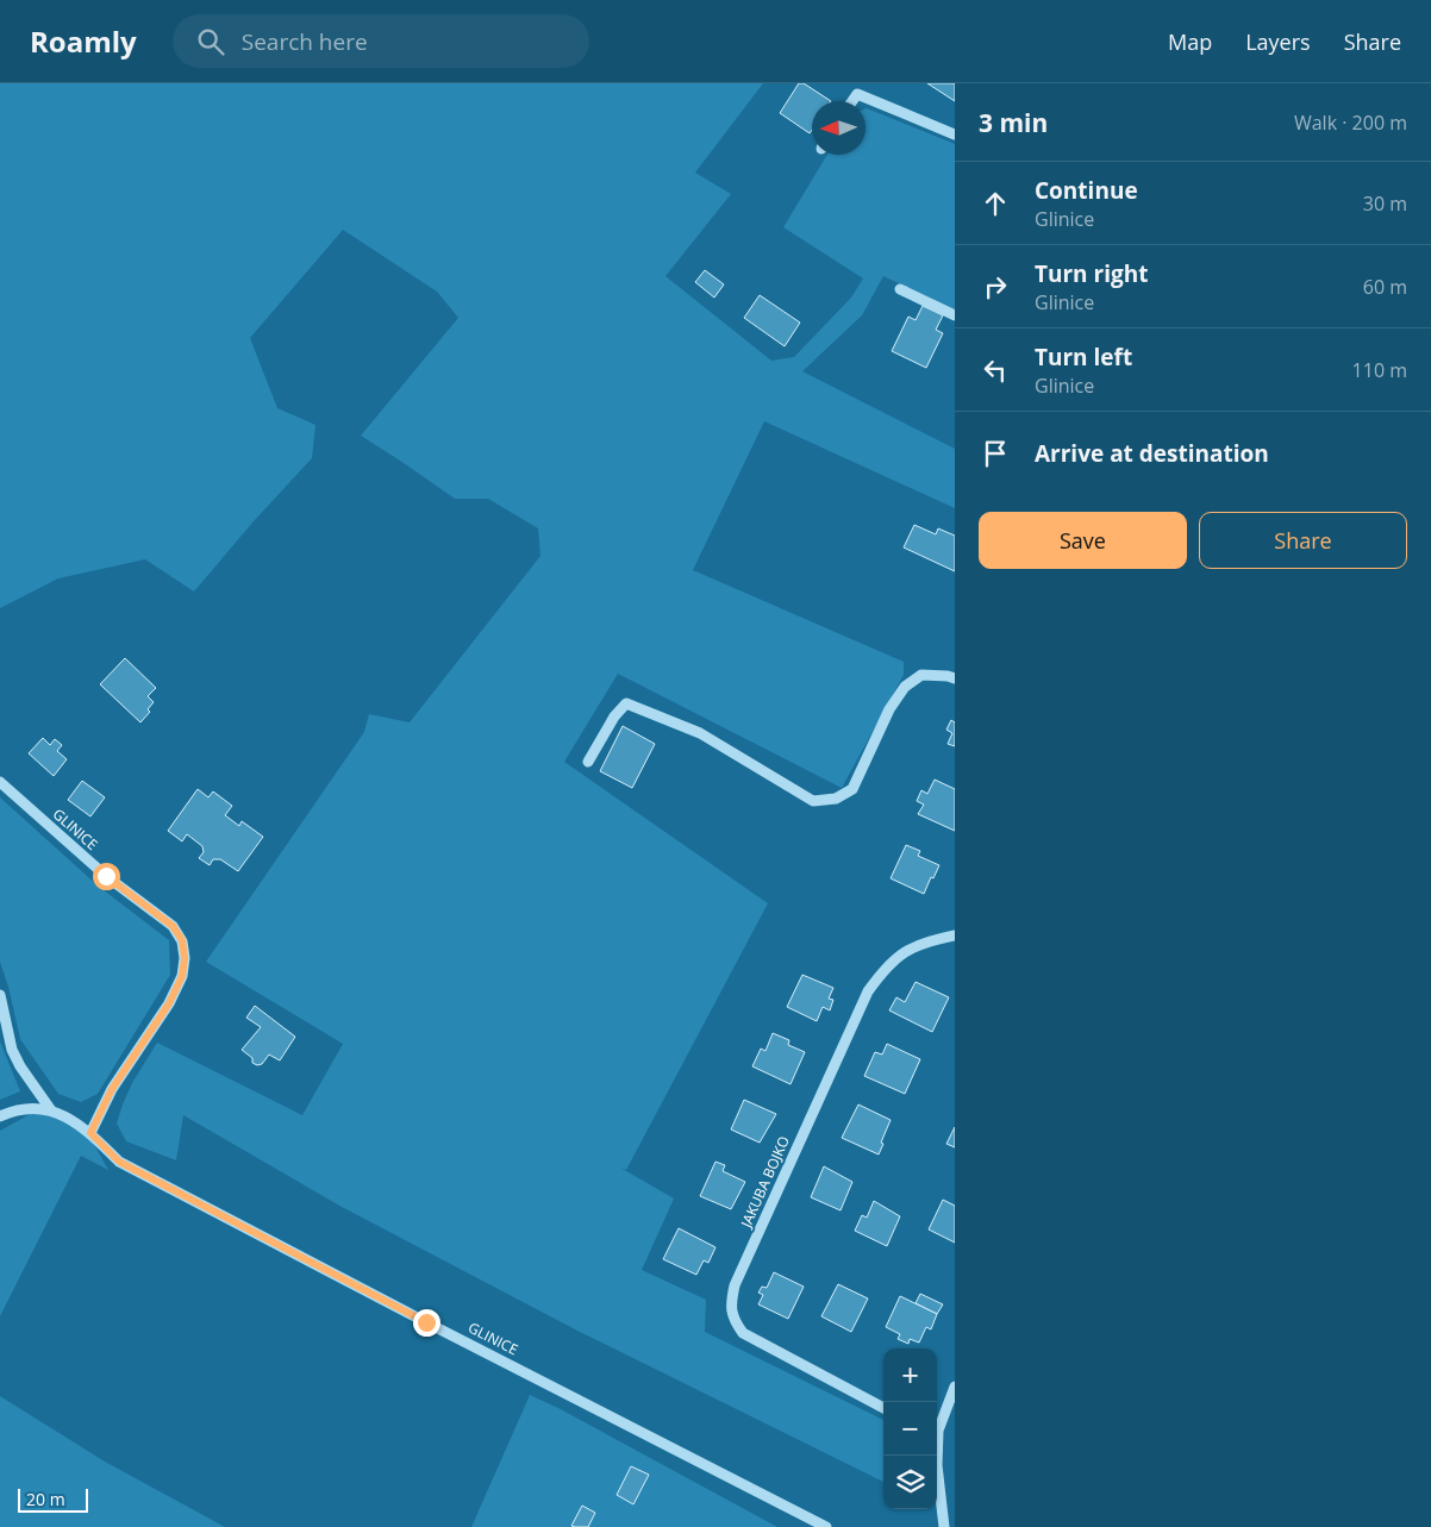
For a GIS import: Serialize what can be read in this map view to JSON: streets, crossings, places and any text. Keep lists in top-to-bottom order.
{
  "streets": {
    "street": ["GLINICE", "JAKUBA BOJKO"]
  },
  "scale_bar": "20 m",
  "north": "left",
  "page": {
    "header": "Roamly",
    "search": "Search here",
    "nav": ["Map", "Layers", "Share"],
    "heading": ["3 min", "Walk · 200 m"],
    "list": [
      ["Continue", "Glinice", "30 m"],
      ["Turn right", "Glinice", "60 m"],
      ["Turn left", "Glinice", "110 m"],
      "Arrive at destination"
    ],
    "buttons": ["Save", "Share"],
    "map_buttons": ["+", "−"],
    "scale": "20 m"
  }
}
